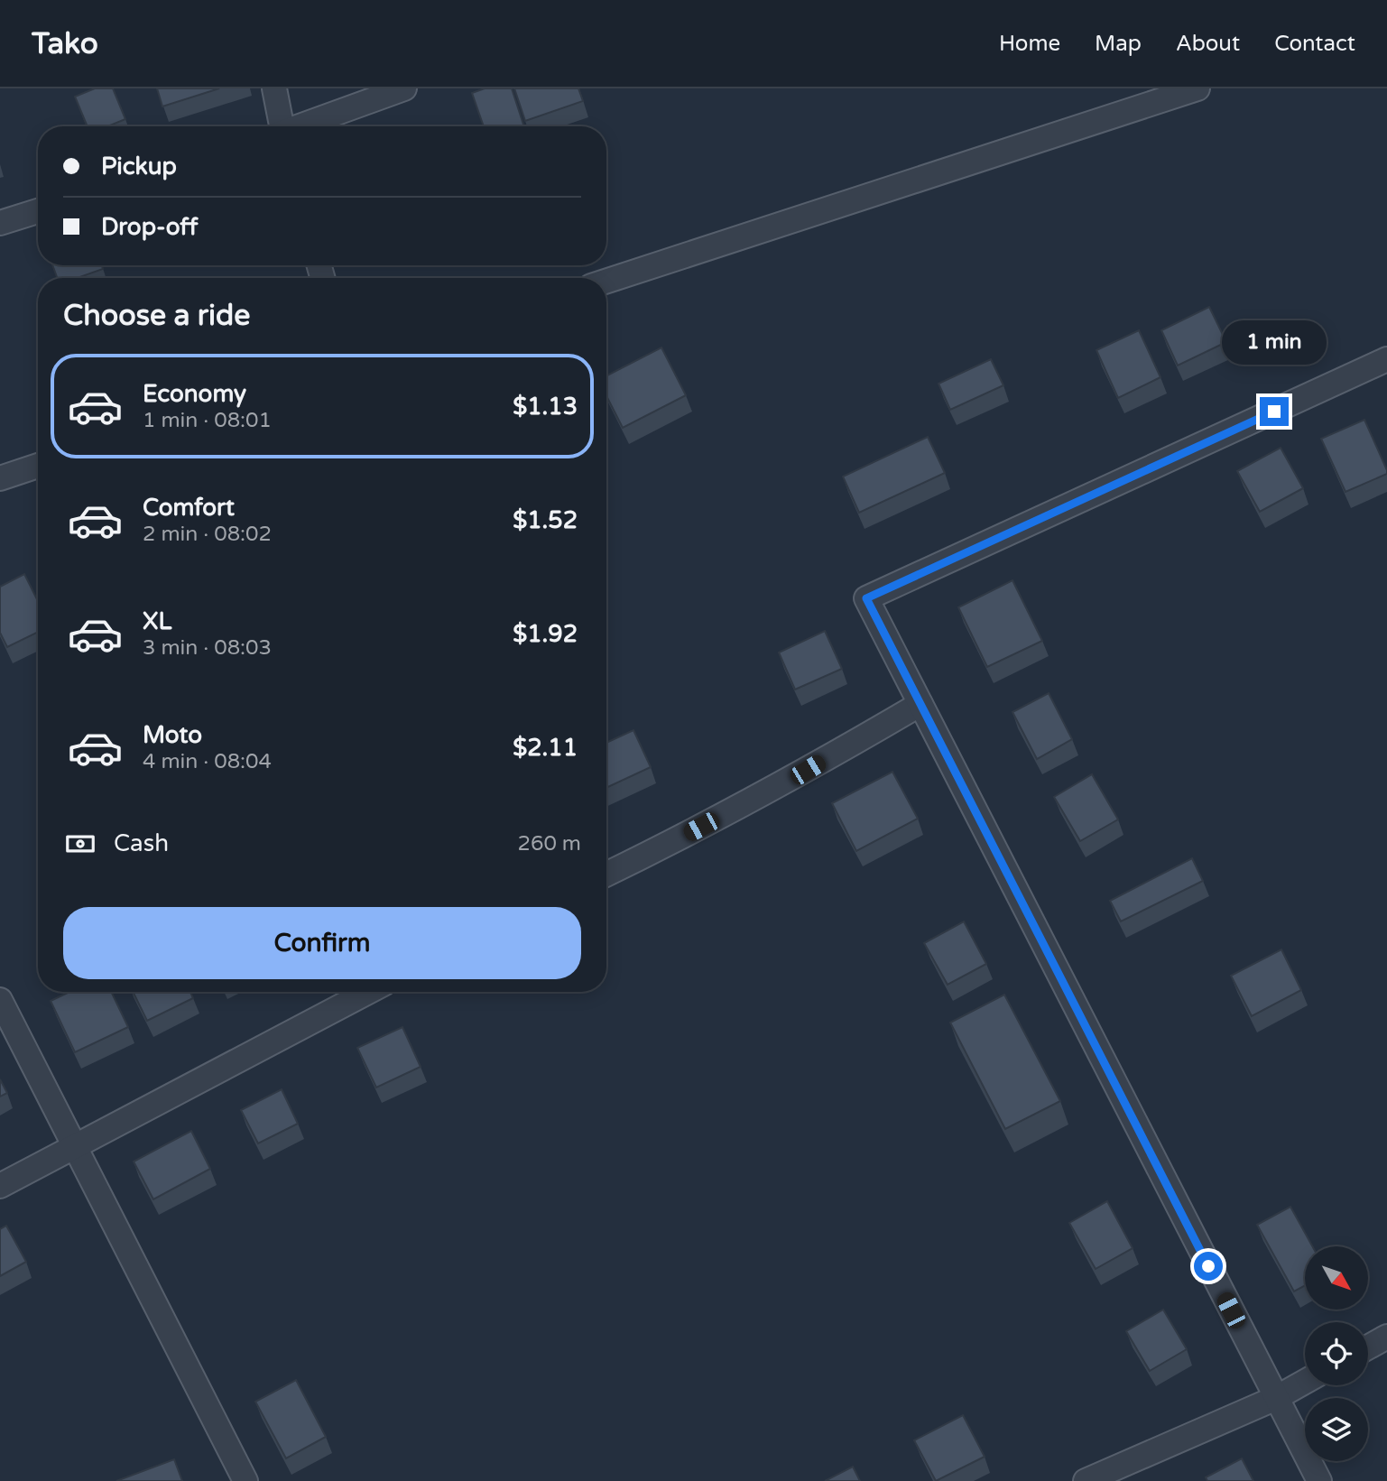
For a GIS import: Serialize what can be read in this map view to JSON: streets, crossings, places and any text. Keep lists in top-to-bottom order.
{
  "north": "bottom right",
  "page": {
    "header": "Tako",
    "nav": [
      "Home",
      "Map",
      "About",
      "Contact"
    ],
    "banner": ["Pickup", "Drop-off"],
    "heading": "Choose a ride",
    "bubble": "1 min",
    "list": [
      {
        "name": "Economy",
        "note": "1 min · 08:01",
        "value": "$1.13"
      },
      {
        "name": "Comfort",
        "note": "2 min · 08:02",
        "value": "$1.52"
      },
      {
        "name": "XL",
        "note": "3 min · 08:03",
        "value": "$1.92"
      },
      {
        "name": "Moto",
        "note": "4 min · 08:04",
        "value": "$2.11"
      }
    ],
    "pay": ["Cash", "260 m"],
    "buttons": "Confirm"
  }
}
